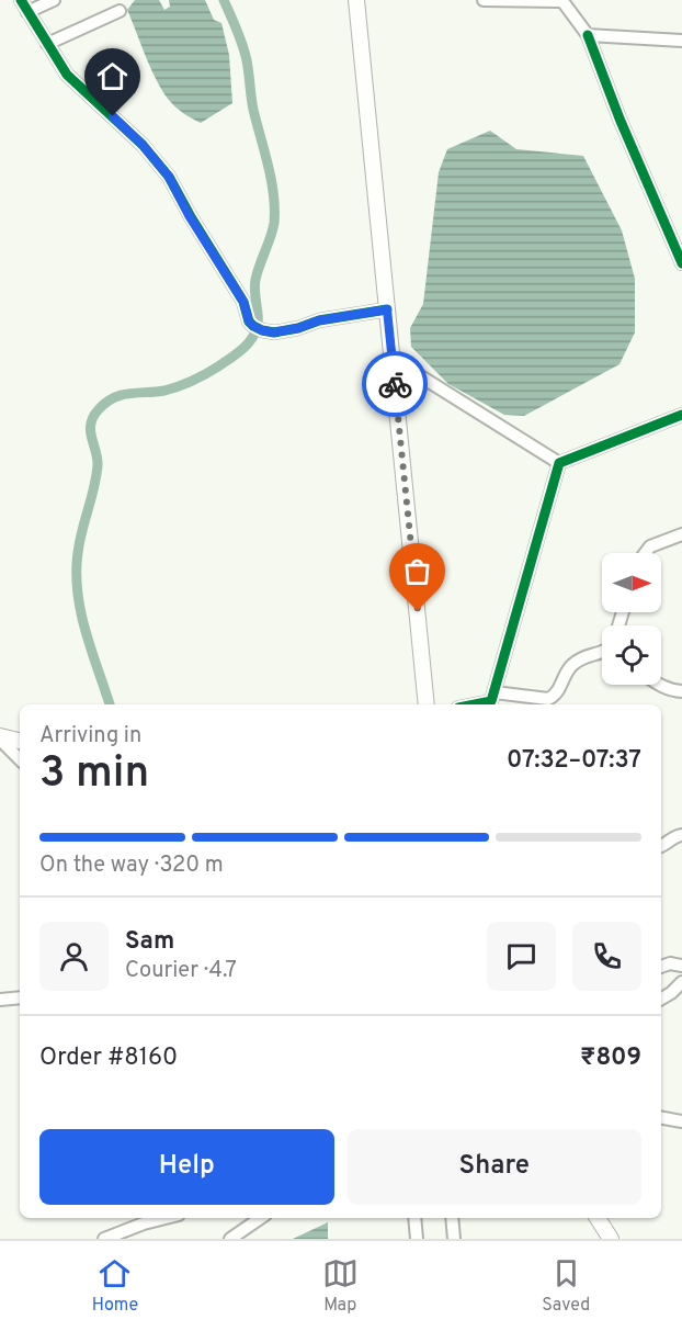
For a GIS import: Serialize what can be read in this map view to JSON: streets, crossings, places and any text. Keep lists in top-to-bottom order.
{
  "north": "right",
  "page": {
    "heading": ["3 min", "Arriving in", "07:32–07:37"],
    "panel": [
      "Sam",
      "Courier · 4.7",
      "Order #8160",
      "₹809"
    ],
    "bar": "On the way · 320 m",
    "buttons": ["Help", "Share"],
    "tabs": ["Home", "Map", "Saved"]
  }
}
